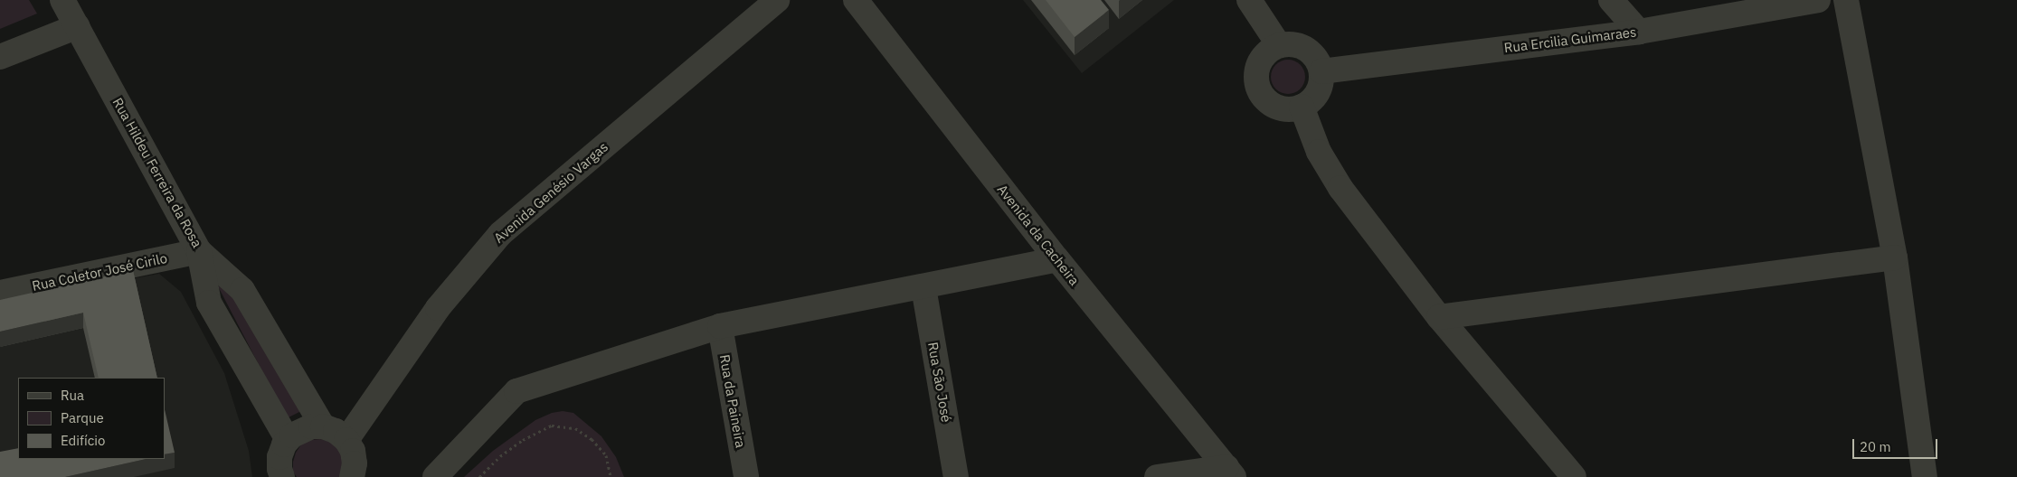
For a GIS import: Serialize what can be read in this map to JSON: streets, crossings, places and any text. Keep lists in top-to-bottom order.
{
  "streets": {
    "street": [
      "Rua Ercilia Guimaraes",
      "Rua Hildeu Ferreira da Rosa",
      "Avenida Genésio Vargas",
      "Avenida da Cacheira",
      "Rua Coletor José Cirilo",
      "Rua São José",
      "Rua da Paineira"
    ]
  },
  "crossings": [
    ["Rua Hildeu Ferreira da Rosa", "Rua Coletor José Cirilo"]
  ],
  "legend": ["Rua", "Parque", "Edifício"],
  "scale_bar": "20 m"
}
